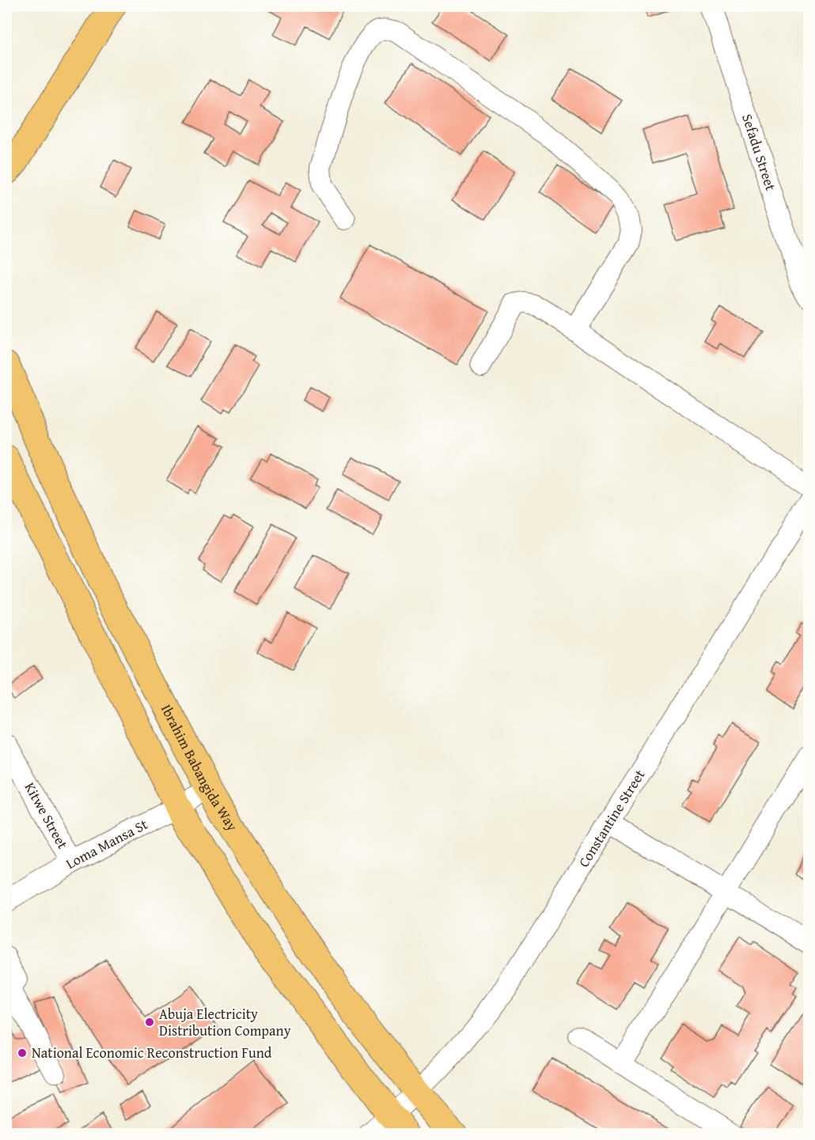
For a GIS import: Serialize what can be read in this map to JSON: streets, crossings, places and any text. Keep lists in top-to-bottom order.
{
  "streets": {
    "main road": ["Ibrahim Babangida Way"],
    "street": [
      "Sefadu Street",
      "Kitwe Street",
      "Constantine Street",
      "Loma Mansa St"
    ]
  },
  "crossings": [
    ["Ibrahim Babangida Way", "Constantine Street"],
    ["Ibrahim Babangida Way", "Loma Mansa St"],
    ["Kitwe Street", "Loma Mansa St"]
  ],
  "places": ["Abuja Electricity Distribution Company", "National Economic Reconstruction Fund"]
}
